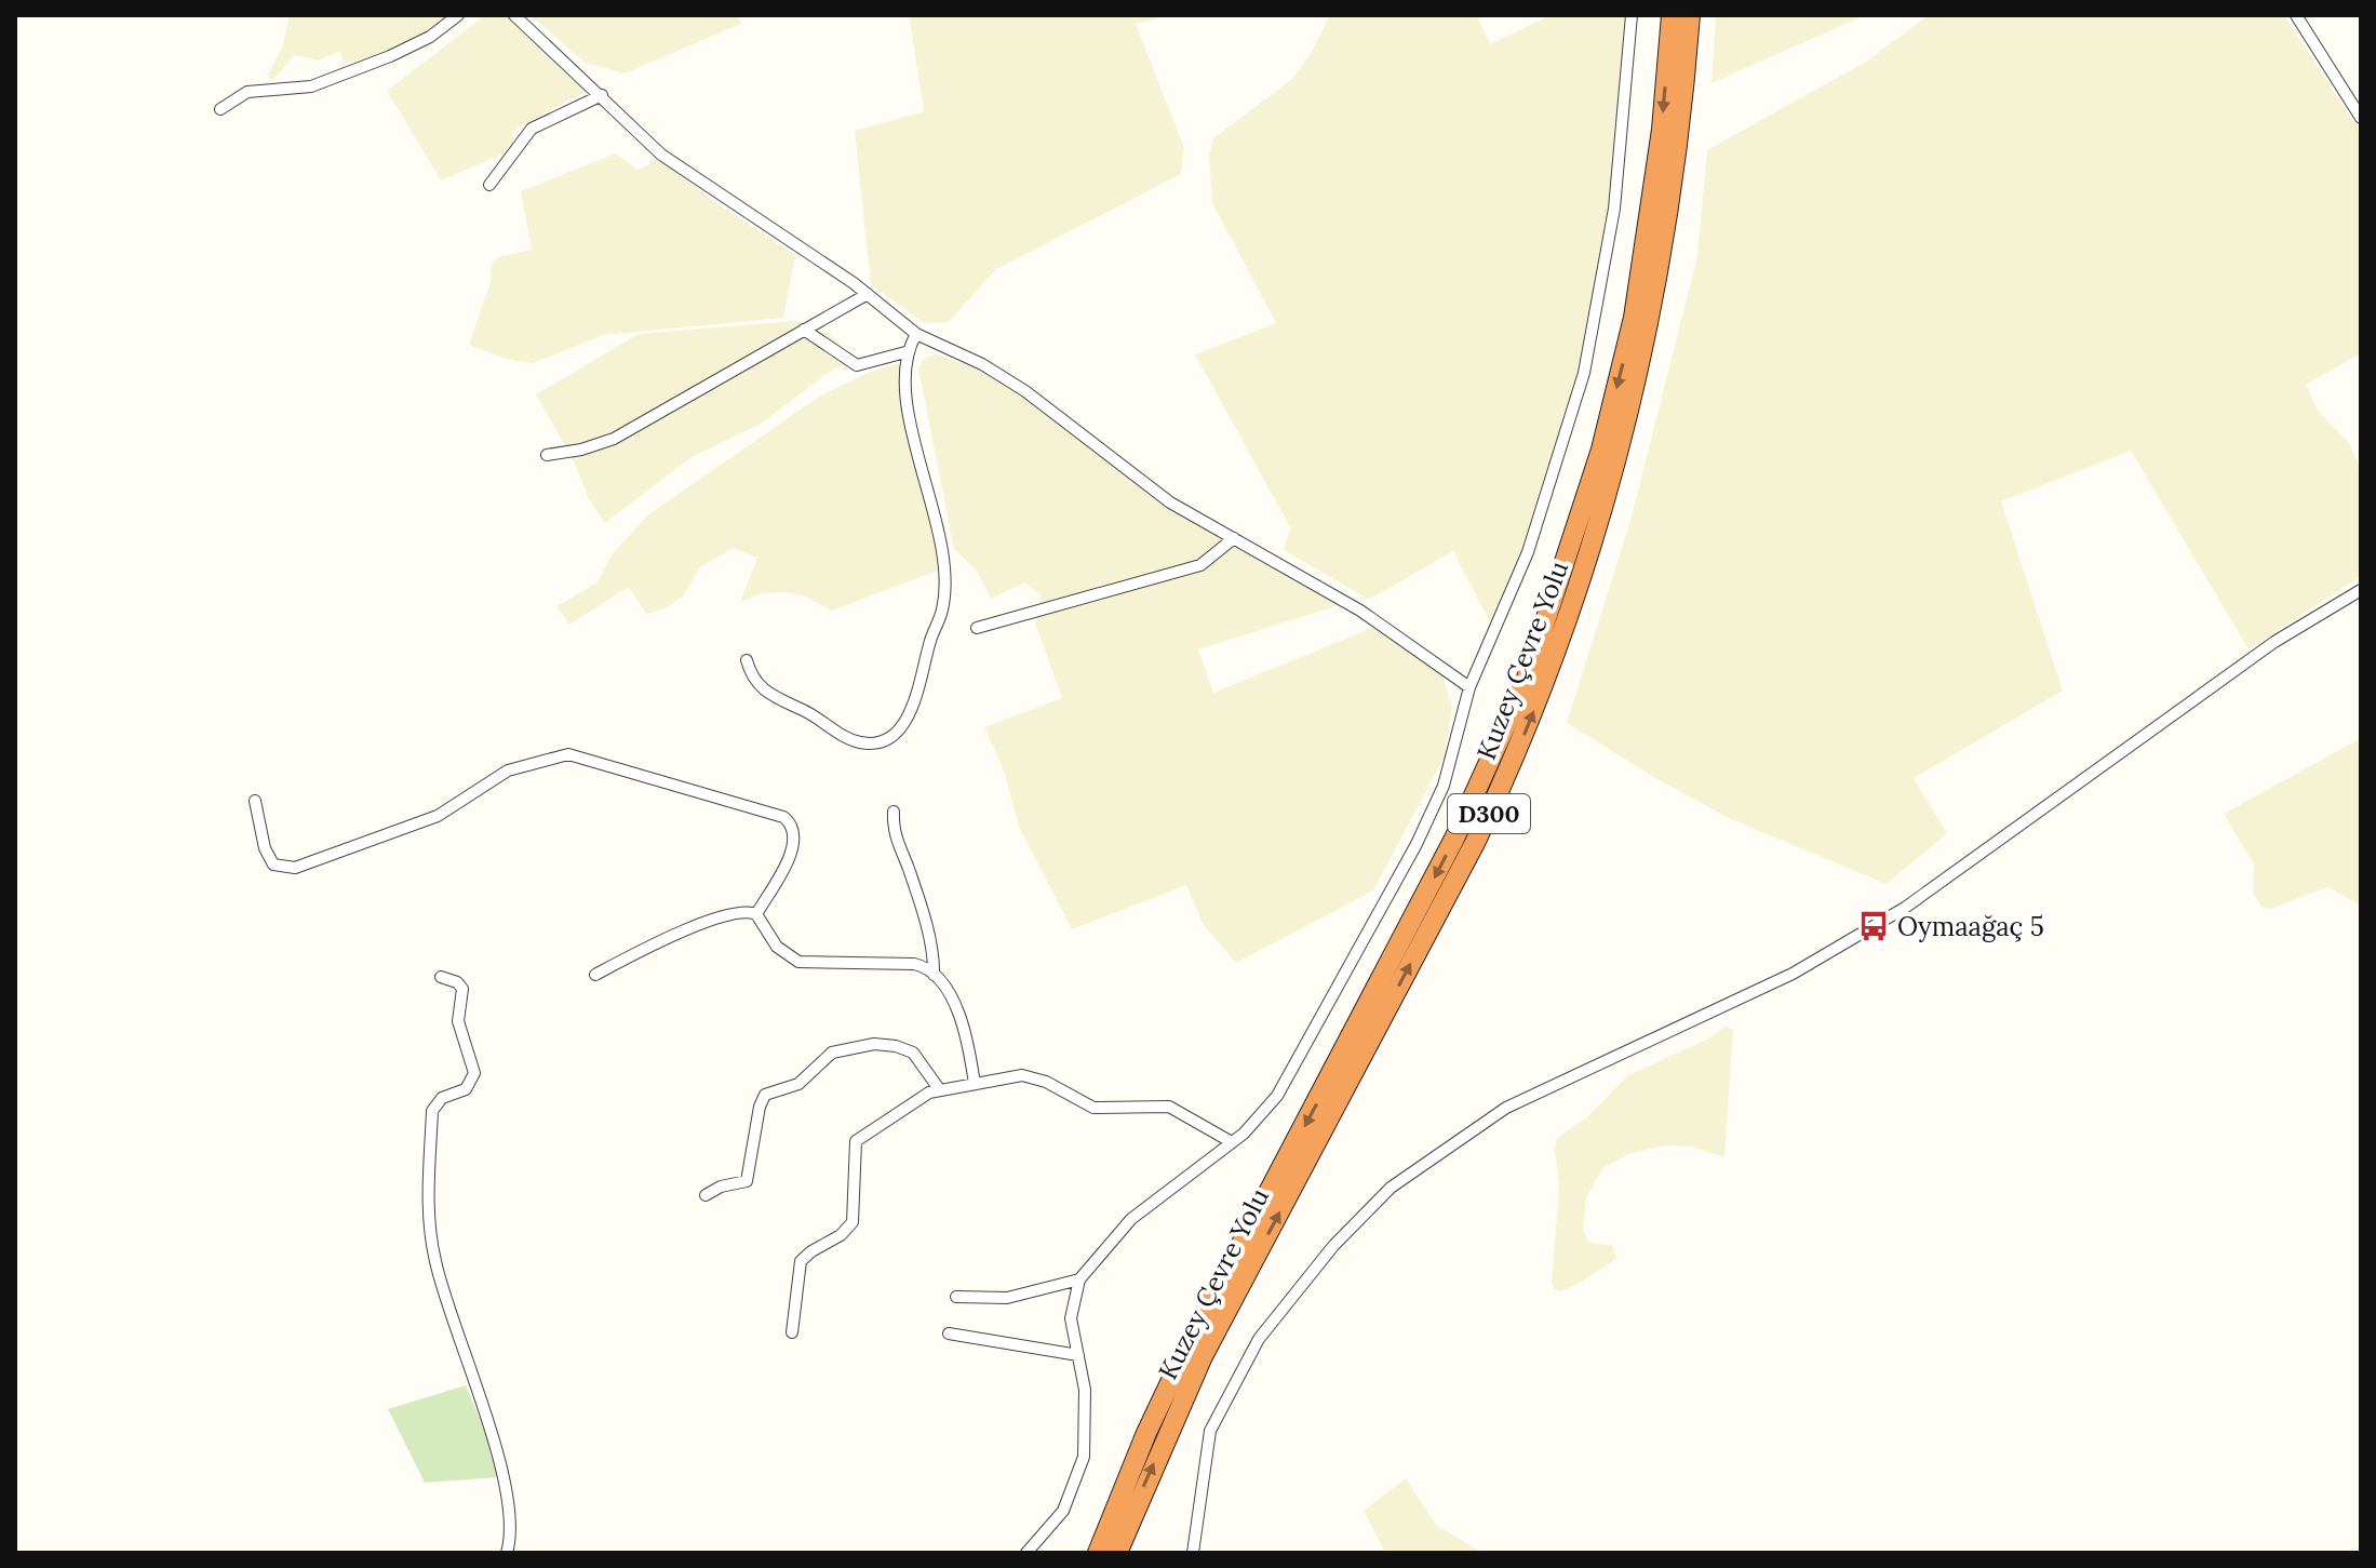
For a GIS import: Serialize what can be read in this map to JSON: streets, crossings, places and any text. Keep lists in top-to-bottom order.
{
  "streets": {
    "highway": ["Kuzey Çevre Yolu", "D300"]
  },
  "places": {
    "bus stop": ["Oymaağaç 5"]
  }
}
